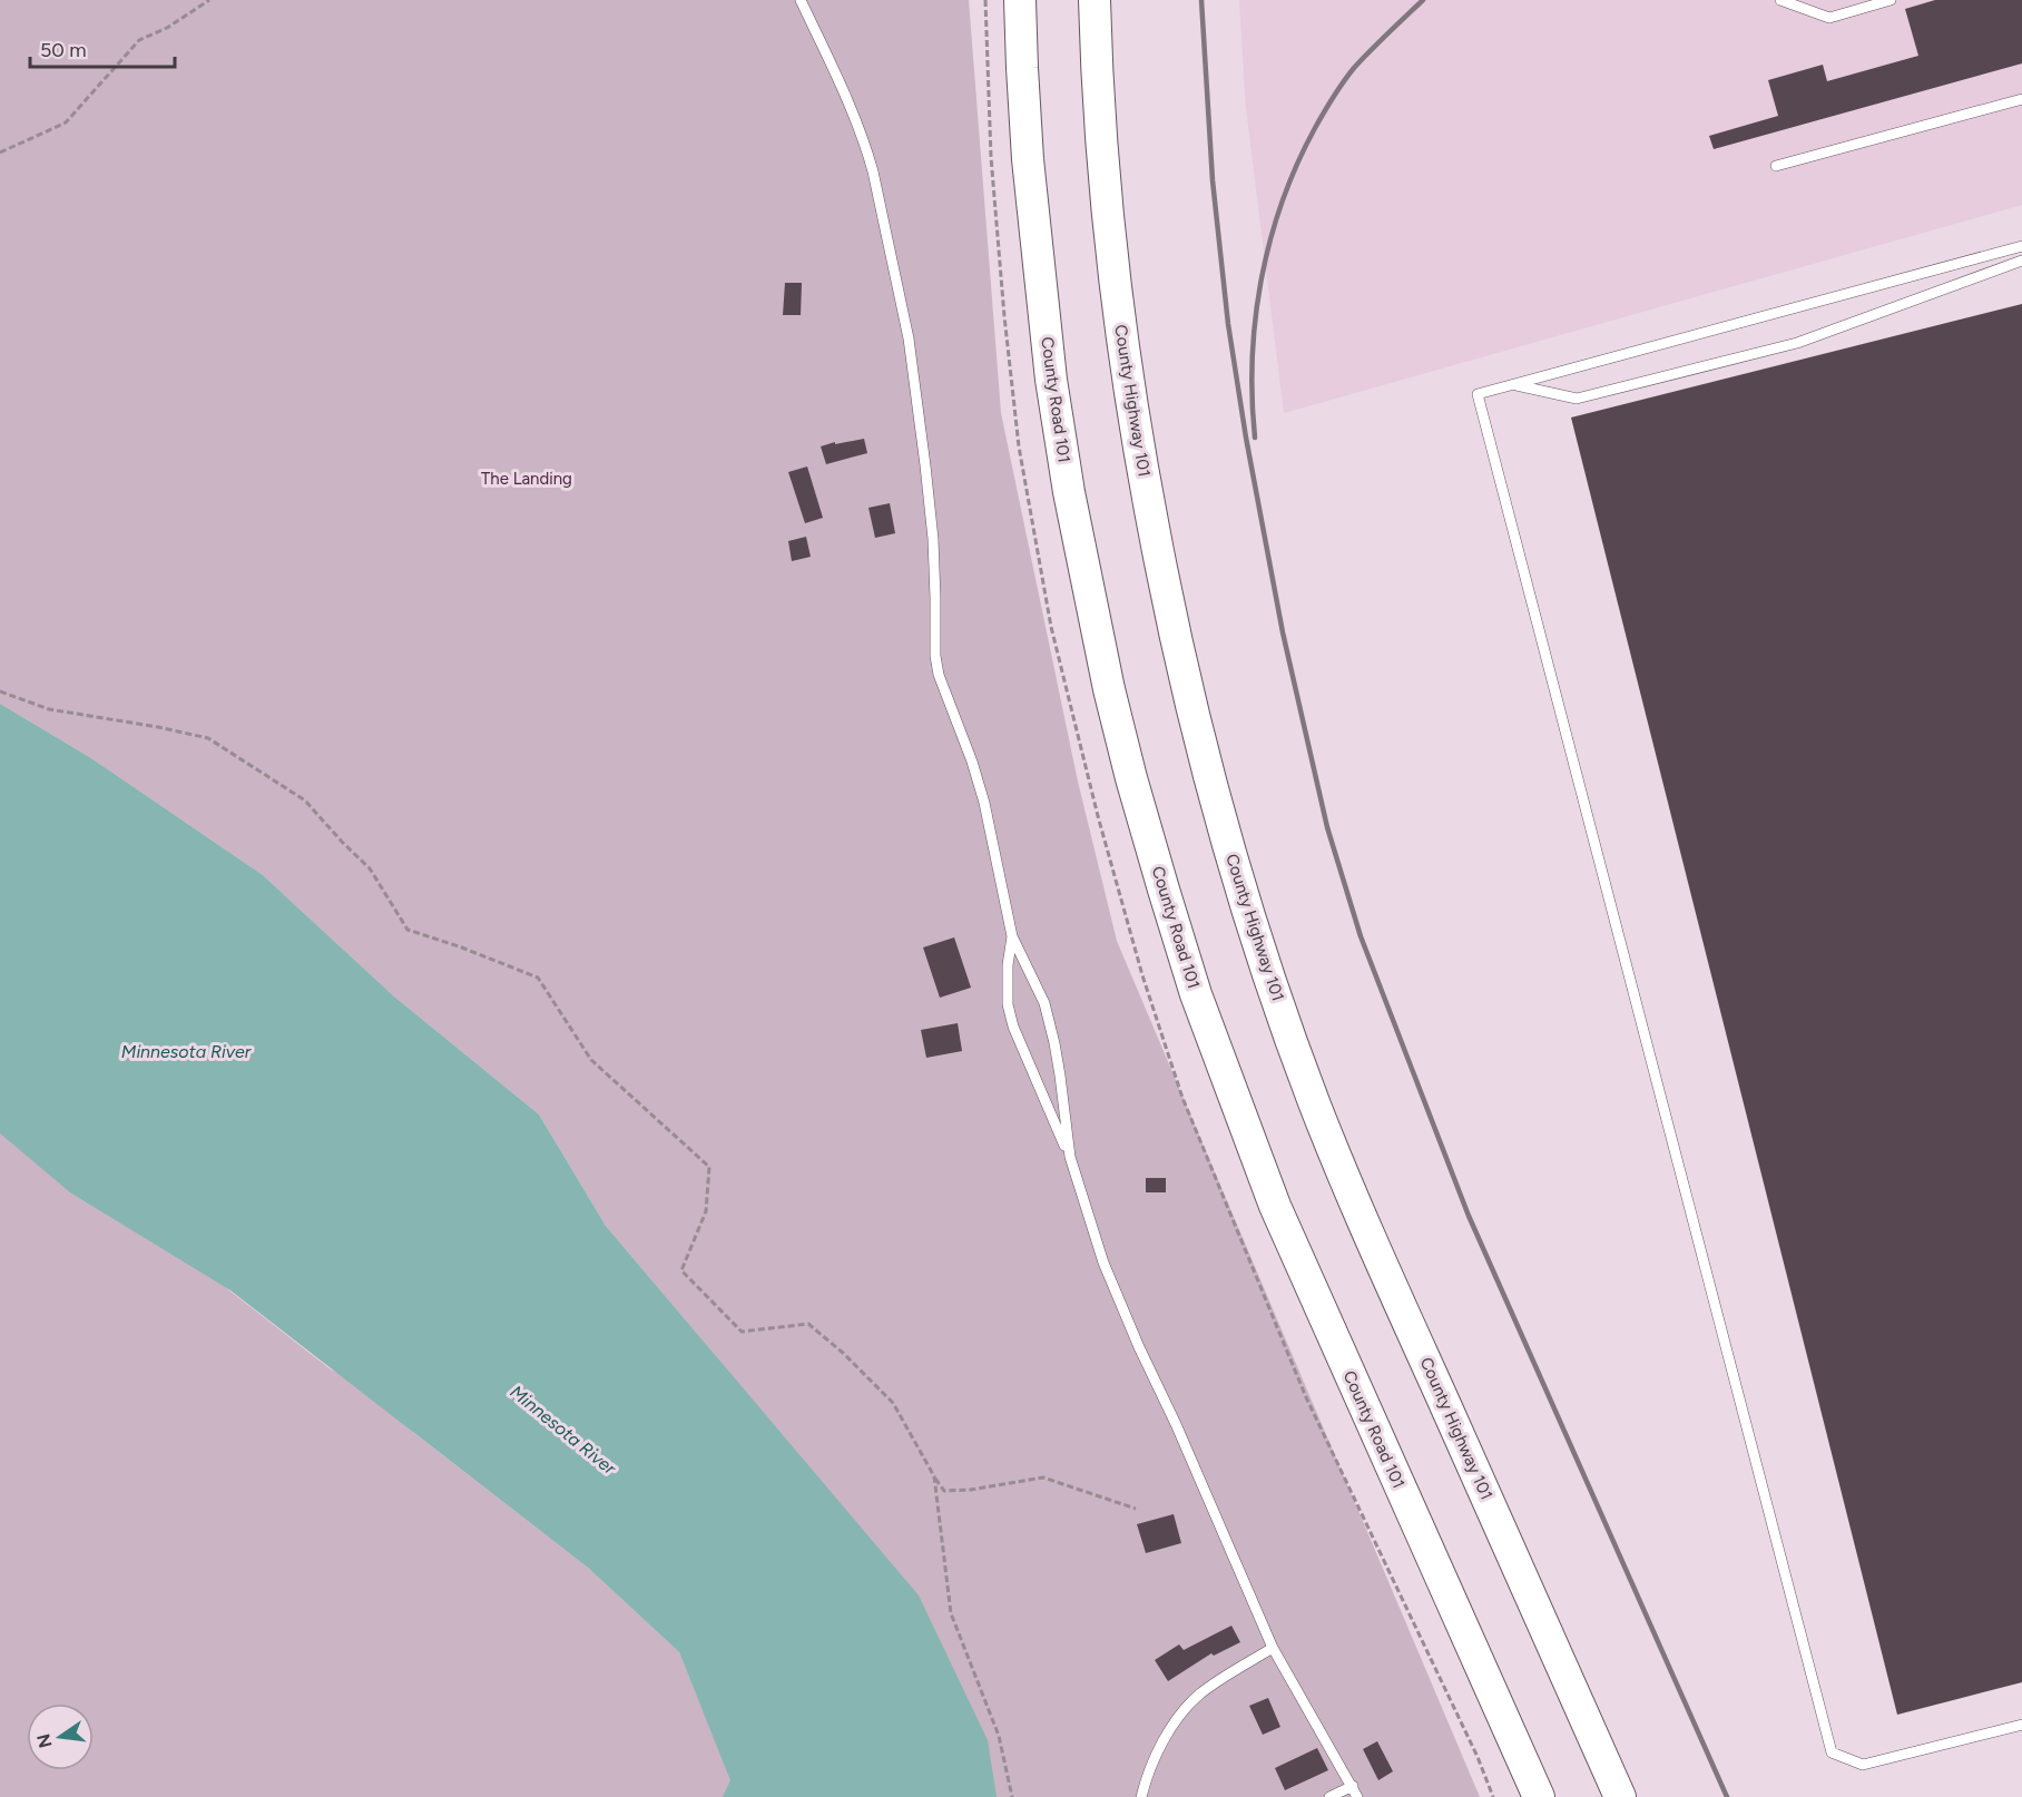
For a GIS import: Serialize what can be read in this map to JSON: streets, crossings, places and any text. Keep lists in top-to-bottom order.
{
  "streets": {
    "main road": ["County Road 101", "County Highway 101"]
  },
  "water": ["Minnesota River"],
  "parks": ["The Landing"],
  "scale_bar": "50 m",
  "north": "left"
}
